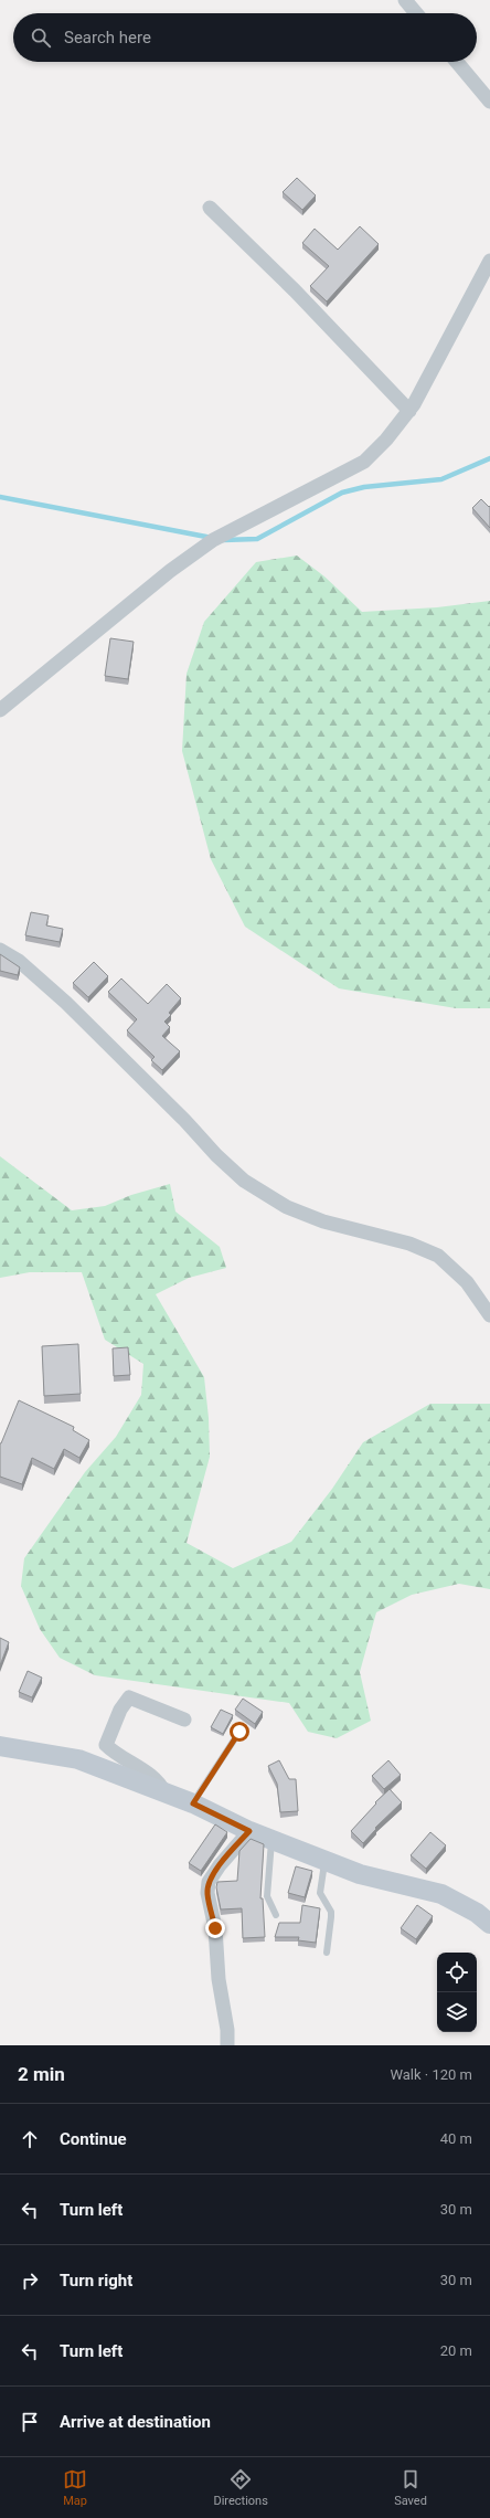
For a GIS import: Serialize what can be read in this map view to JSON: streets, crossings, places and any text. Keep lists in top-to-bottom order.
{
  "page": {
    "search": "Search here",
    "heading": ["2 min", "Walk · 120 m"],
    "list": [
      ["Continue", "40 m"],
      ["Turn left", "30 m"],
      ["Turn right", "30 m"],
      ["Turn left", "20 m"],
      "Arrive at destination"
    ],
    "nav": ["Map", "Directions", "Saved"]
  }
}
